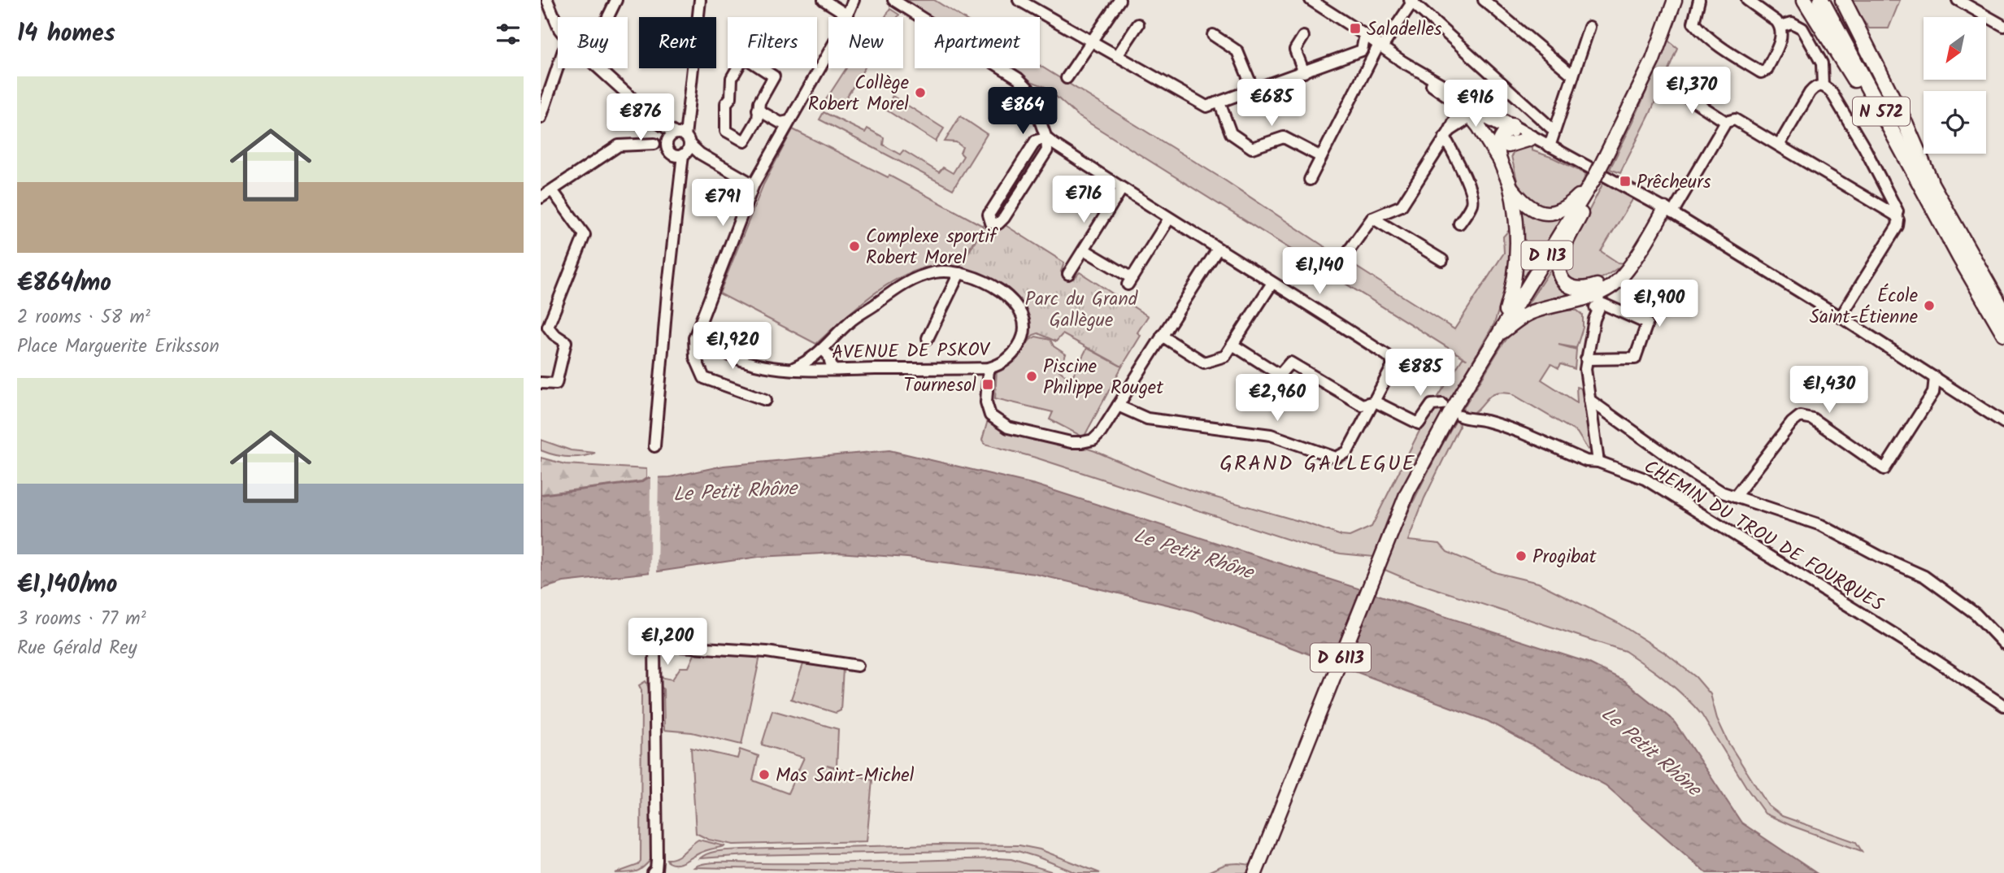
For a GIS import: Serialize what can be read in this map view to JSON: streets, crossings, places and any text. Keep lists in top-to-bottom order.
{
  "streets": {
    "highway": ["N 572"],
    "main road": ["D 113", "D 6113"],
    "street": ["AVENUE DE PSKOV", "CHEMIN DU TROU DE FOURQUES"]
  },
  "crossings": [
    ["D 113", "D 6113"]
  ],
  "districts": ["GRAND GALLEGUE"],
  "water": ["Le Petit Rhône"],
  "parks": ["Parc du Grand Gallègue"],
  "places": {
    "transit": ["Saladelles", "Prêcheurs", "Tournesol"],
    "other": [
      "Collège Robert Morel",
      "Complexe sportif Robert Morel",
      "École Saint-Étienne",
      "Piscine Philippe Rouget",
      "Progibat",
      "Mas Saint-Michel"
    ]
  },
  "north": "bottom left",
  "page": {
    "heading": "14 homes",
    "chip": [
      "Buy",
      "Rent",
      "Filters",
      "New",
      "Apartment"
    ],
    "price": [
      "€1,370",
      "€685",
      "€916",
      "€864",
      "€876",
      "€716",
      "€791",
      "€1,140",
      "€1,900",
      "€1,920",
      "€885",
      "€1,430",
      "€2,960",
      "€1,200"
    ],
    "list": [
      {
        "name": "€864/mo",
        "note": "2 rooms · 58 m² · Place Marguerite Eriksson"
      },
      {
        "name": "€1,140/mo",
        "note": "3 rooms · 77 m² · Rue Gérald Rey"
      }
    ]
  }
}
